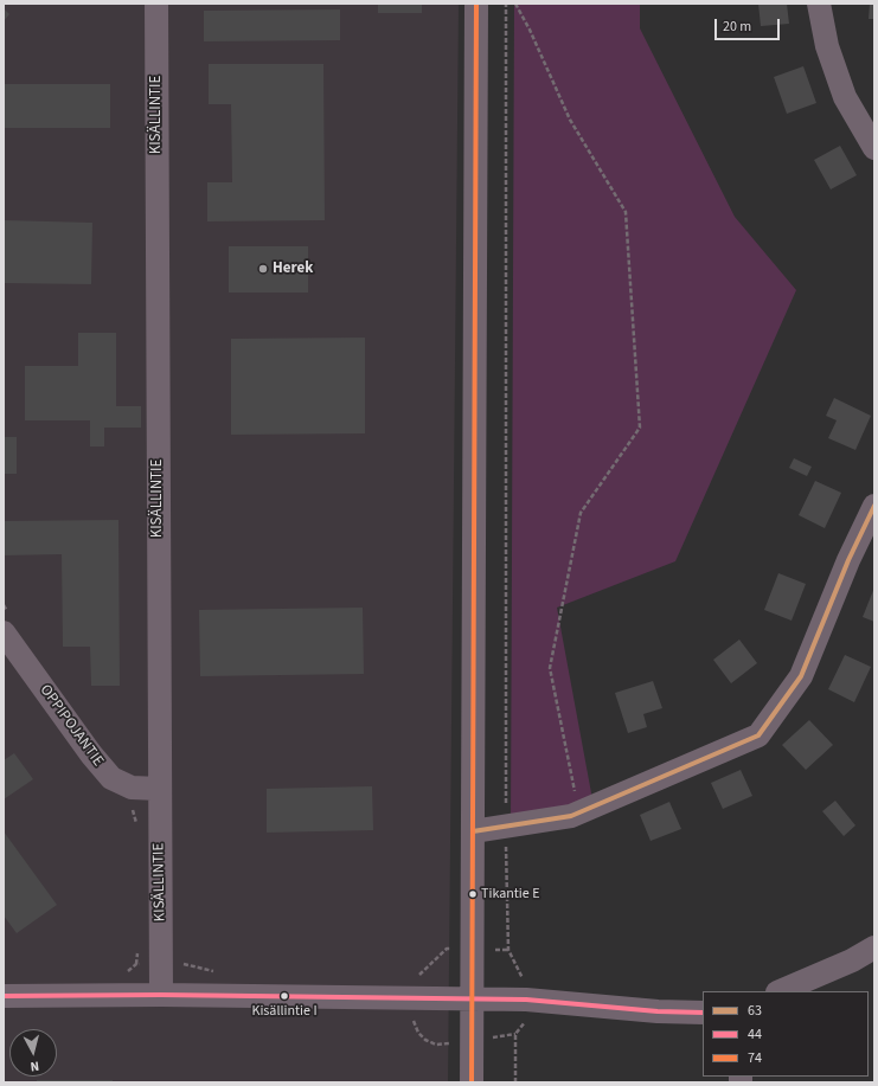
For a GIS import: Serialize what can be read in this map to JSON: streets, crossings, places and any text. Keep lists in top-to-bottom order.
{
  "streets": {
    "street": ["KISÄLLINTIE", "OPPIPOJANTIE"]
  },
  "crossings": [
    ["KISÄLLINTIE", "OPPIPOJANTIE"]
  ],
  "places": ["Herek", "Tikantie E", "Kisällintie I"],
  "lines": ["transit line 74", "transit line 63", "transit line 44"],
  "legend": ["63", "44", "74"],
  "scale_bar": "20 m",
  "north": "bottom"
}
